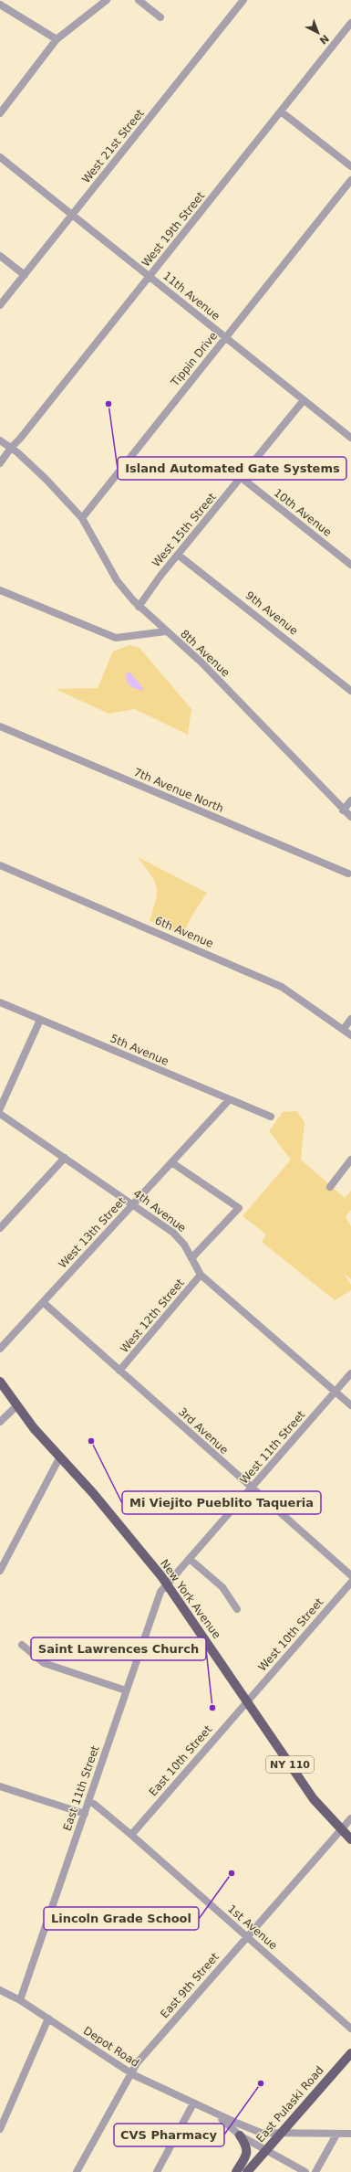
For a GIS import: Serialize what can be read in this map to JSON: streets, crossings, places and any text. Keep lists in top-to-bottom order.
{
  "streets": {
    "main road": ["New York Avenue", "NY 110", "East Pulaski Road"],
    "street": [
      "West 21st Street",
      "West 19th Street",
      "11th Avenue",
      "Tippin Drive",
      "10th Avenue",
      "West 15th Street",
      "9th Avenue",
      "8th Avenue",
      "7th Avenue North",
      "6th Avenue",
      "5th Avenue",
      "4th Avenue",
      "West 13th Street",
      "West 12th Street",
      "3rd Avenue",
      "West 11th Street",
      "West 10th Street",
      "East 10th Street",
      "East 11th Street",
      "1st Avenue",
      "East 9th Street",
      "Depot Road"
    ]
  },
  "crossings": [
    ["West 21st Street", "11th Avenue"],
    ["West 19th Street", "11th Avenue"],
    ["11th Avenue", "Tippin Drive"],
    ["11th Avenue", "West 15th Street"],
    ["10th Avenue", "West 15th Street"],
    ["West 15th Street", "9th Avenue"],
    ["5th Avenue", "West 13th Street"],
    ["4th Avenue", "West 13th Street"],
    ["4th Avenue", "West 12th Street"],
    ["4th Avenue", "West 11th Street"],
    ["West 13th Street", "3rd Avenue"],
    ["West 12th Street", "3rd Avenue"],
    ["3rd Avenue", "West 11th Street"],
    ["West 11th Street", "New York Avenue"],
    ["West 11th Street", "East 11th Street"],
    ["New York Avenue", "West 10th Street"],
    ["New York Avenue", "East 10th Street"],
    ["New York Avenue", "East 11th Street"],
    ["New York Avenue", "East 9th Street"],
    ["West 10th Street", "East 10th Street"],
    ["East 10th Street", "1st Avenue"],
    ["East 11th Street", "1st Avenue"],
    ["East 11th Street", "Depot Road"],
    ["1st Avenue", "East 9th Street"],
    ["East 9th Street", "Depot Road"],
    ["Depot Road", "East Pulaski Road"]
  ],
  "places": [
    "Island Automated Gate Systems",
    "Mi Viejito Pueblito Taqueria",
    "Saint Lawrences Church",
    "Lincoln Grade School",
    "CVS Pharmacy"
  ],
  "north": "bottom right"
}
